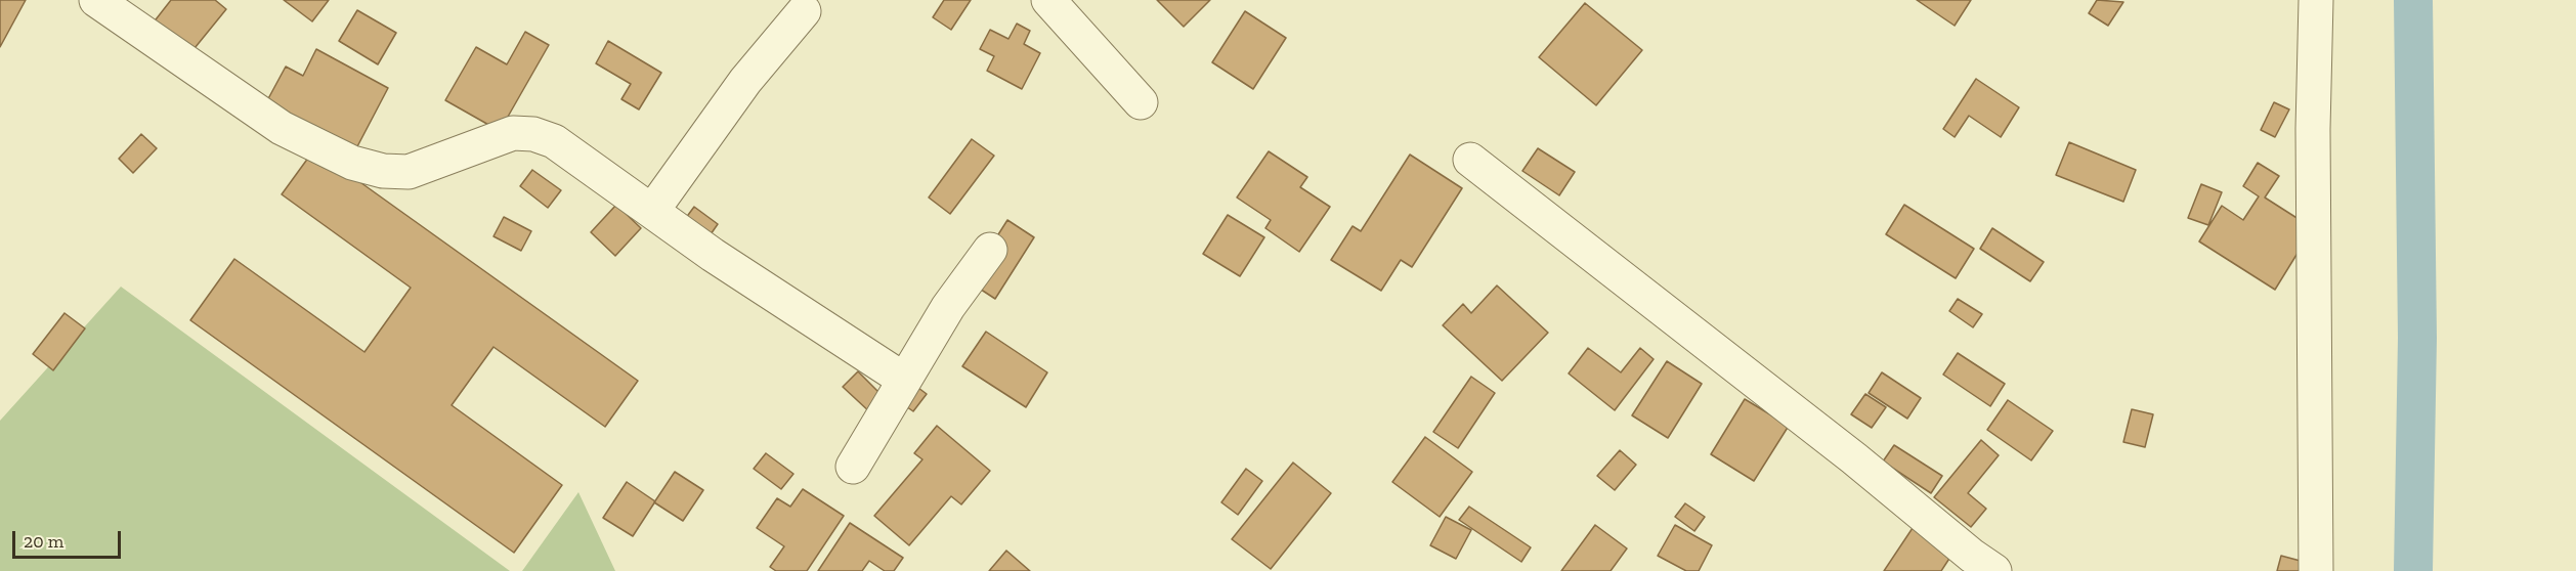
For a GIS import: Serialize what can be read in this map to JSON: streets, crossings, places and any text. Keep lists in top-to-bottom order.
{
  "scale_bar": "20 m"
}
